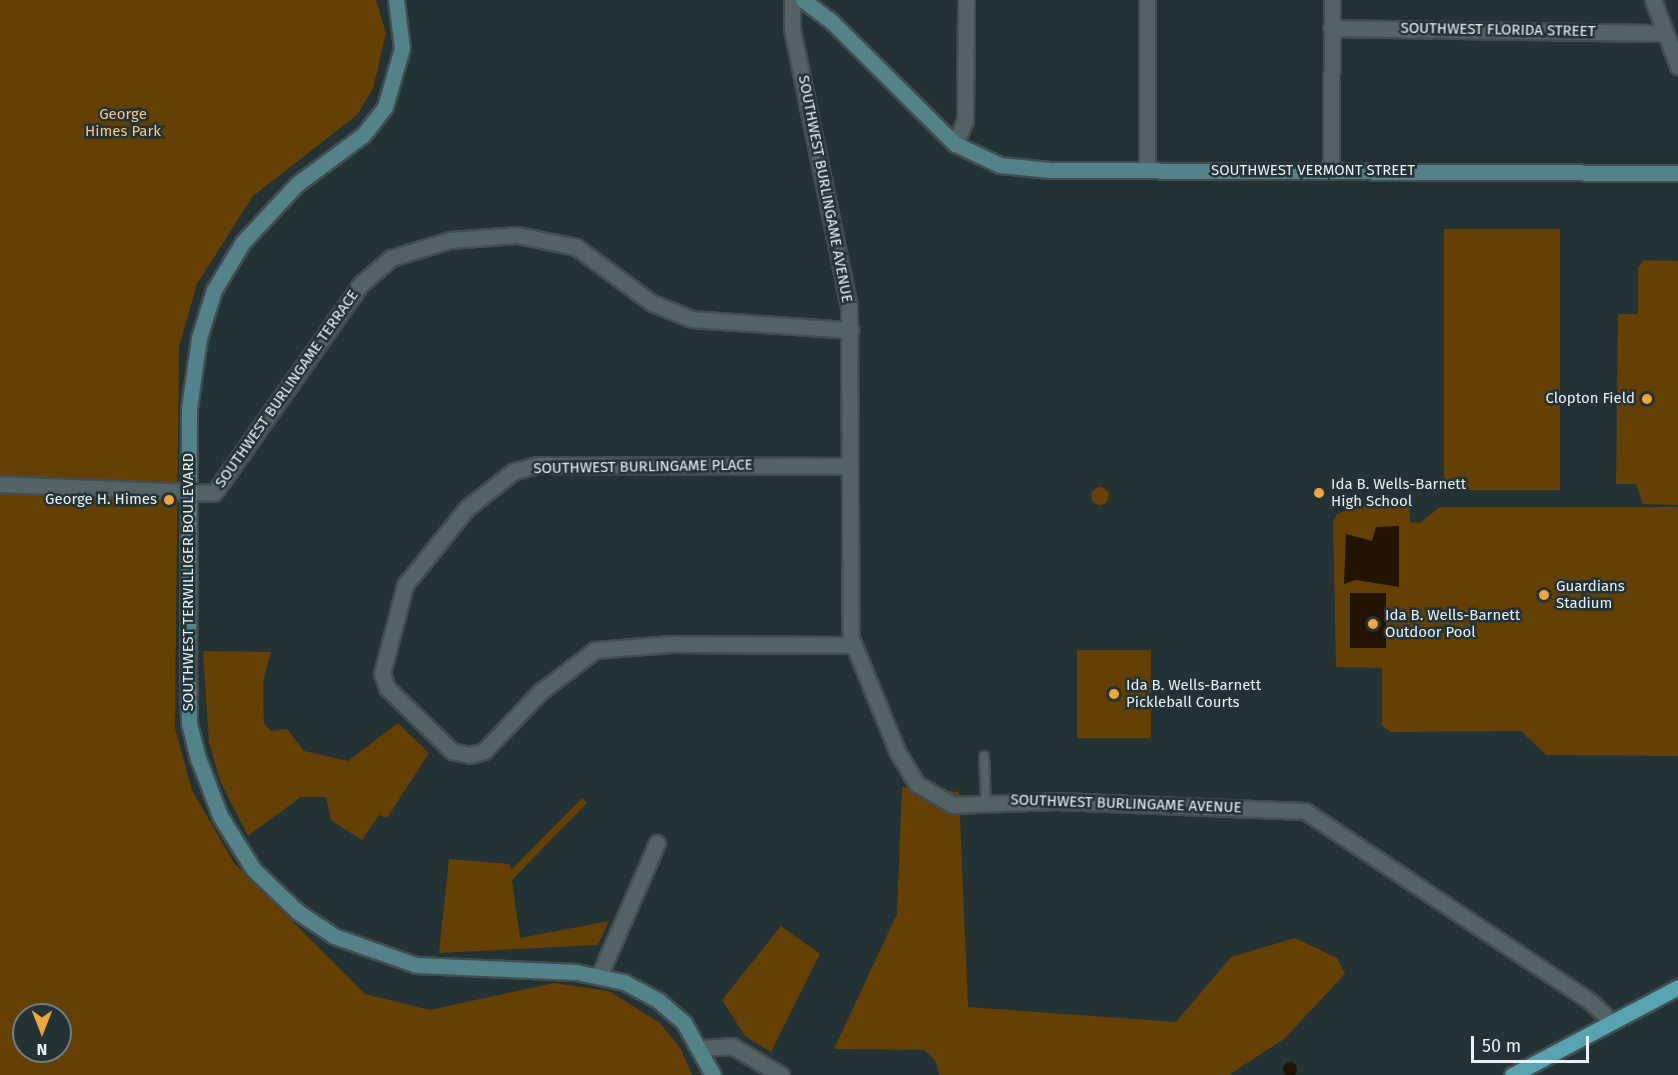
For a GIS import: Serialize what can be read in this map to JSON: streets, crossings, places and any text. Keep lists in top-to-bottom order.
{
  "streets": {
    "main road": ["SOUTHWEST VERMONT STREET", "SOUTHWEST TERWILLIGER BOULEVARD"],
    "street": [
      "SOUTHWEST FLORIDA STREET",
      "SOUTHWEST BURLINGAME AVENUE",
      "SOUTHWEST BURLINGAME TERRACE",
      "SOUTHWEST BURLINGAME PLACE"
    ]
  },
  "crossings": [
    ["SOUTHWEST BURLINGAME AVENUE", "SOUTHWEST BURLINGAME TERRACE"],
    ["SOUTHWEST BURLINGAME AVENUE", "SOUTHWEST BURLINGAME PLACE"],
    ["SOUTHWEST BURLINGAME TERRACE", "SOUTHWEST TERWILLIGER BOULEVARD"]
  ],
  "parks": ["George Himes Park"],
  "places": [
    "Clopton Field",
    "Ida B. Wells-Barnett High School",
    "George H. Himes",
    "Guardians Stadium",
    "Ida B. Wells-Barnett Outdoor Pool",
    "Ida B. Wells-Barnett Pickleball Courts"
  ],
  "scale_bar": "50 m",
  "north": "bottom"
}
